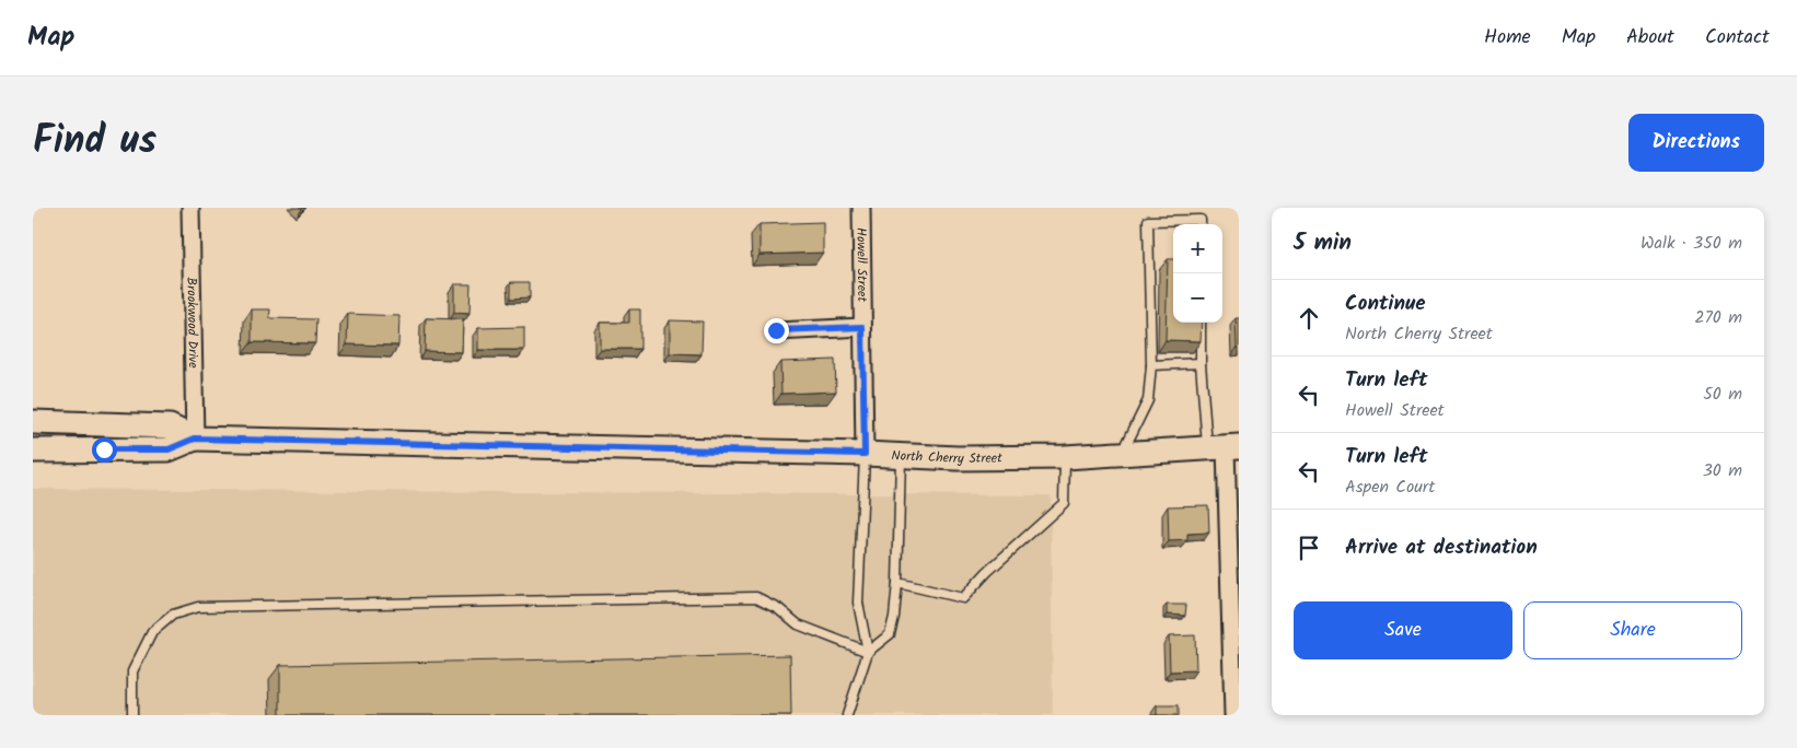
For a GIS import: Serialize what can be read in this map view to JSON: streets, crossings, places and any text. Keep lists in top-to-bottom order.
{
  "streets": {
    "main road": ["North Cherry Street"],
    "street": ["Howell Street", "Brookwood Drive"]
  },
  "crossings": [
    ["Howell Street", "North Cherry Street"],
    ["Brookwood Drive", "North Cherry Street"]
  ],
  "page": {
    "header": "Map",
    "nav": [
      "Home",
      "Map",
      "About",
      "Contact"
    ],
    "title": "Find us",
    "buttons": [
      "Directions",
      ["Save", "Share"]
    ],
    "heading": ["5 min", "Walk · 350 m"],
    "map_buttons": ["+", "−"],
    "list": [
      ["Continue", "North Cherry Street", "270 m"],
      ["Turn left", "Howell Street", "50 m"],
      ["Turn left", "Aspen Court", "30 m"],
      "Arrive at destination"
    ]
  }
}
